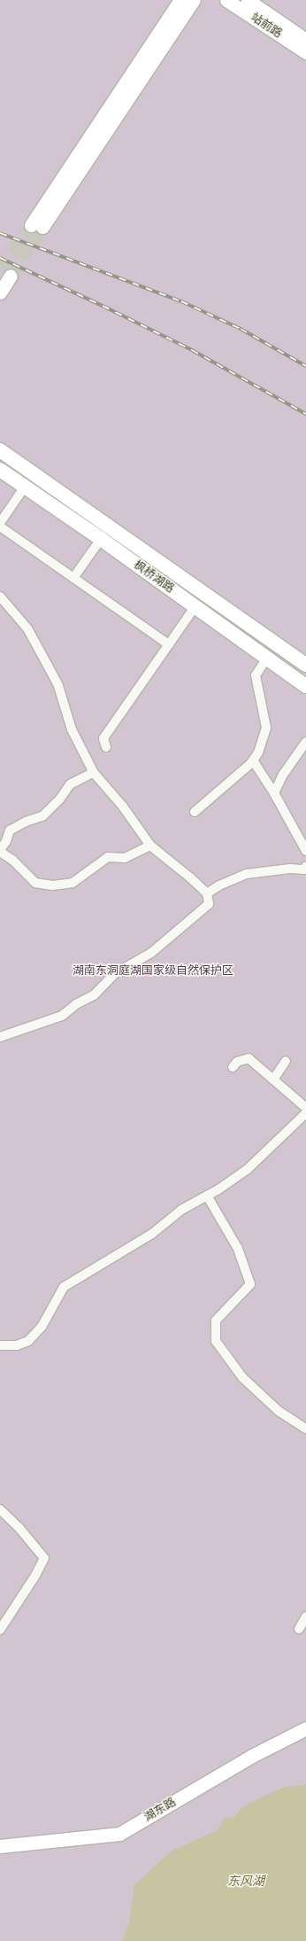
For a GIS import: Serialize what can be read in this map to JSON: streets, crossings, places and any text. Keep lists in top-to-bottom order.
{
  "streets": {
    "main road": ["站前路", "枫桥湖路", "湖东路"]
  },
  "water": ["东风湖"],
  "parks": ["湖南东洞庭湖国家级自然保护区"]
}
